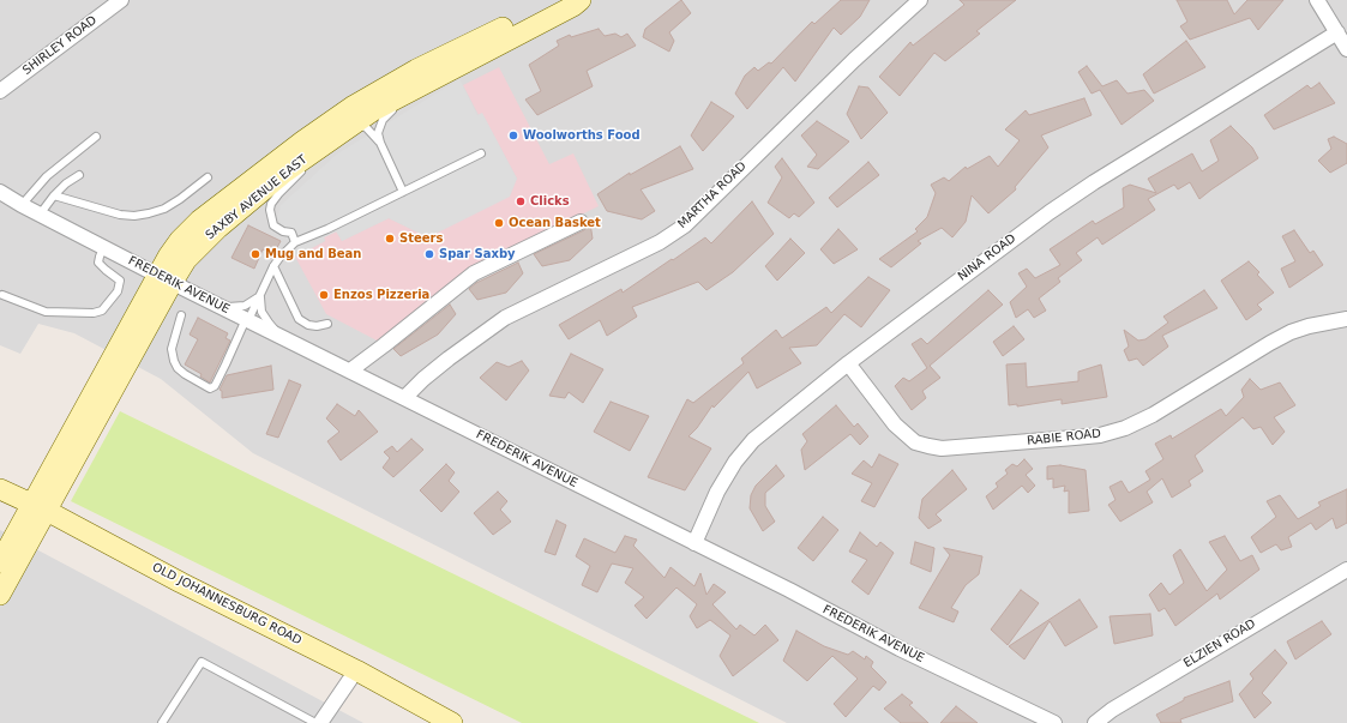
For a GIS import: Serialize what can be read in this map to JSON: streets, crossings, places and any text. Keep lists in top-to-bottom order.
{
  "streets": {
    "street": [
      "SHIRLEY ROAD",
      "MARTHA ROAD",
      "SAXBY AVENUE EAST",
      "NINA ROAD",
      "FREDERIK AVENUE",
      "RABIE ROAD",
      "OLD JOHANNESBURG ROAD",
      "ELZIEN ROAD"
    ]
  },
  "crossings": [
    ["MARTHA ROAD", "FREDERIK AVENUE"],
    ["SAXBY AVENUE EAST", "FREDERIK AVENUE"],
    ["SAXBY AVENUE EAST", "OLD JOHANNESBURG ROAD"],
    ["NINA ROAD", "FREDERIK AVENUE"],
    ["NINA ROAD", "RABIE ROAD"]
  ],
  "places": [
    "Woolworths Food",
    "Clicks",
    "Ocean Basket",
    "Steers",
    "Mug and Bean",
    "Spar Saxby",
    "Enzos Pizzeria"
  ]
}
